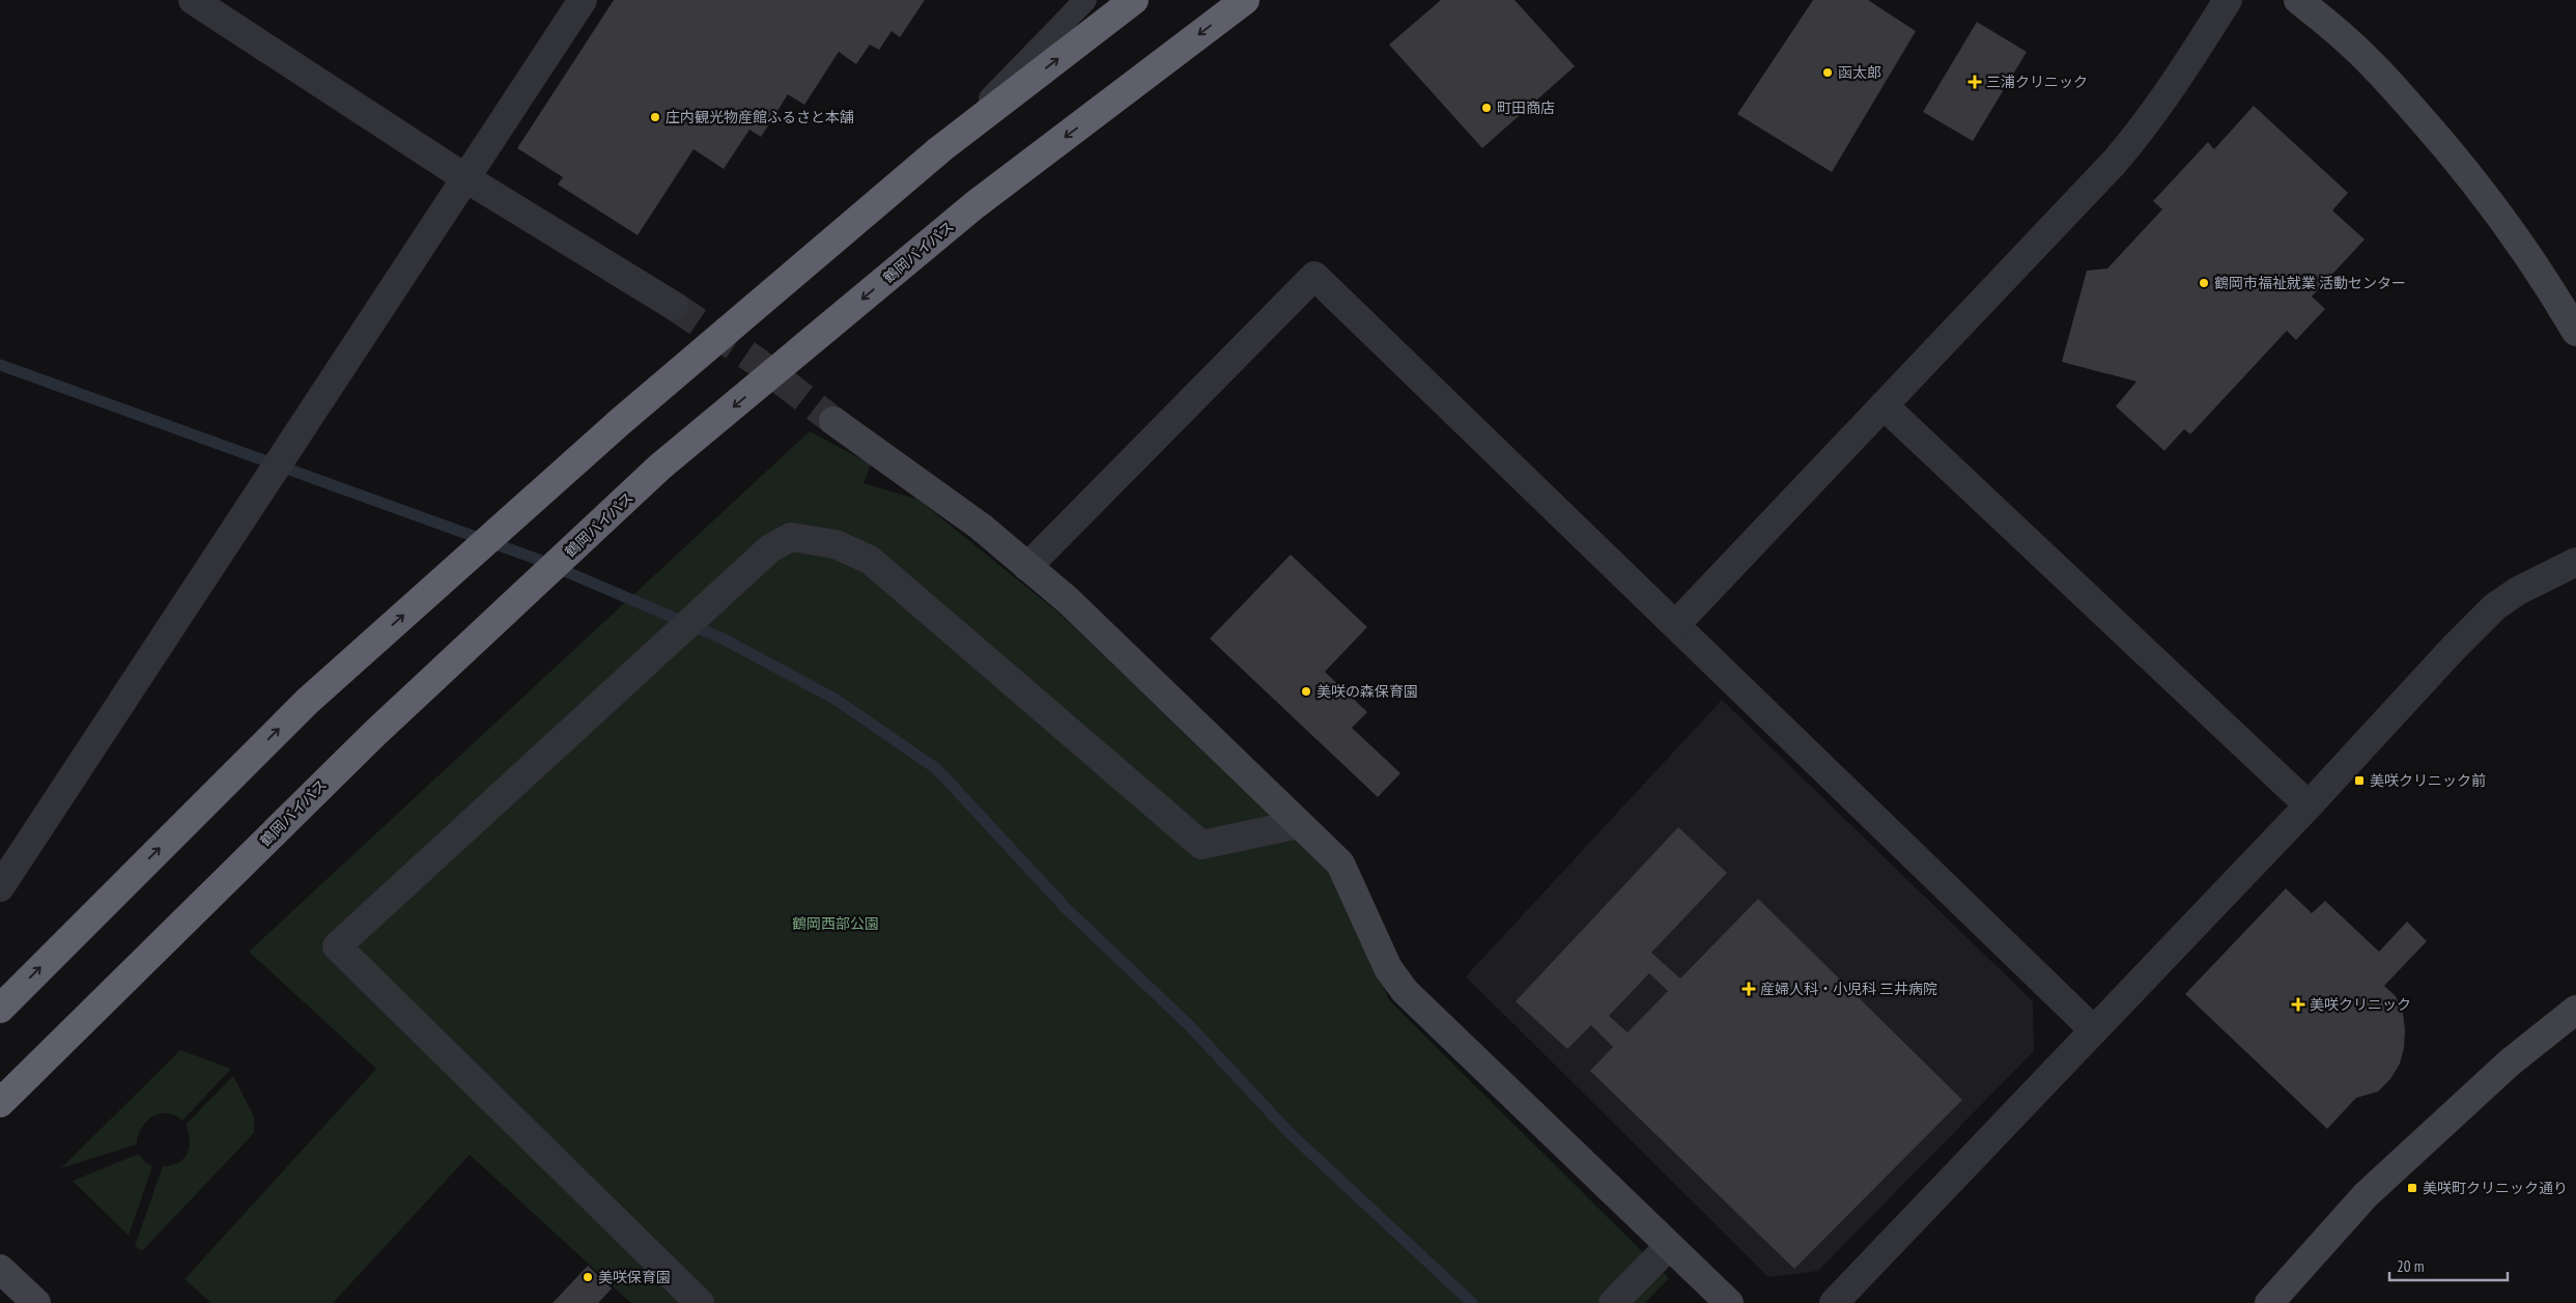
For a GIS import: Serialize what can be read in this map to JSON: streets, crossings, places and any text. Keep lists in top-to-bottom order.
{
  "streets": {
    "highway": ["鶴岡バイパス"]
  },
  "parks": ["鶴岡西部公園"],
  "places": {
    "other": [
      "函太郎",
      "町田商店",
      "庄内観光物産館ふるさと本舗",
      "鶴岡市福祉就業 活動センター",
      "美咲の森保育園",
      "美咲保育園"
    ],
    "health": ["三浦クリニック", "産婦人科・小児科 三井病院", "美咲クリニック"],
    "transit": ["美咲クリニック前", "美咲町クリニック通り"]
  },
  "scale_bar": "20 m"
}
